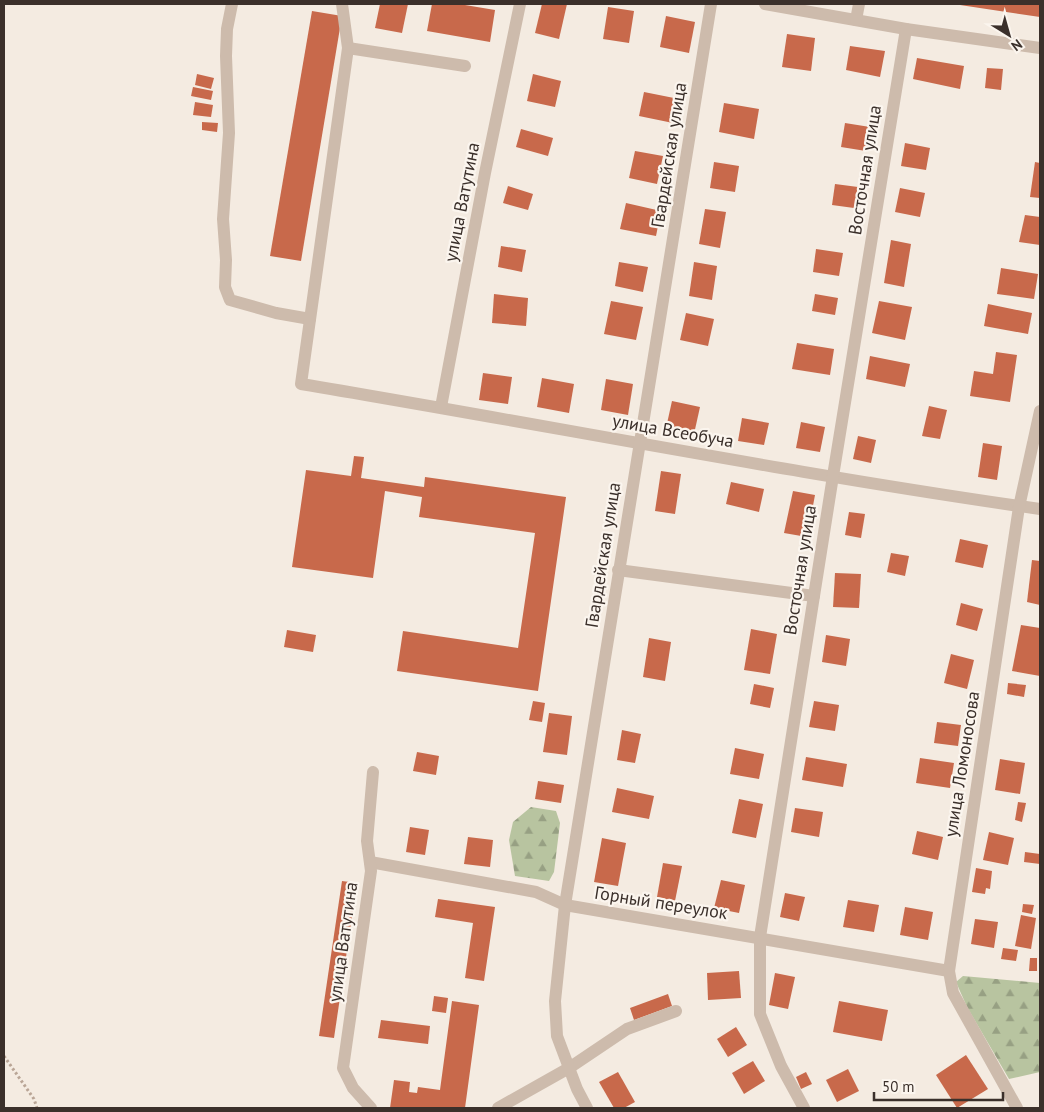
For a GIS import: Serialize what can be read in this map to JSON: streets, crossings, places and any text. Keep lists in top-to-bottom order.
{
  "streets": {
    "street": [
      "Гвардейская улица",
      "Восточная улица",
      "улица Ватутина",
      "улица Всеобуча",
      "улица Ломоносова",
      "Горный переулок"
    ]
  },
  "crossings": [
    ["Гвардейская улица", "улица Всеобуча"],
    ["Гвардейская улица", "Горный переулок"],
    ["Восточная улица", "улица Всеобуча"],
    ["Восточная улица", "Горный переулок"],
    ["улица Ватутина", "улица Всеобуча"],
    ["улица Ватутина", "Горный переулок"],
    ["улица Всеобуча", "улица Ломоносова"],
    ["улица Ломоносова", "Горный переулок"]
  ],
  "scale_bar": "50 m",
  "north": "bottom right"
}
